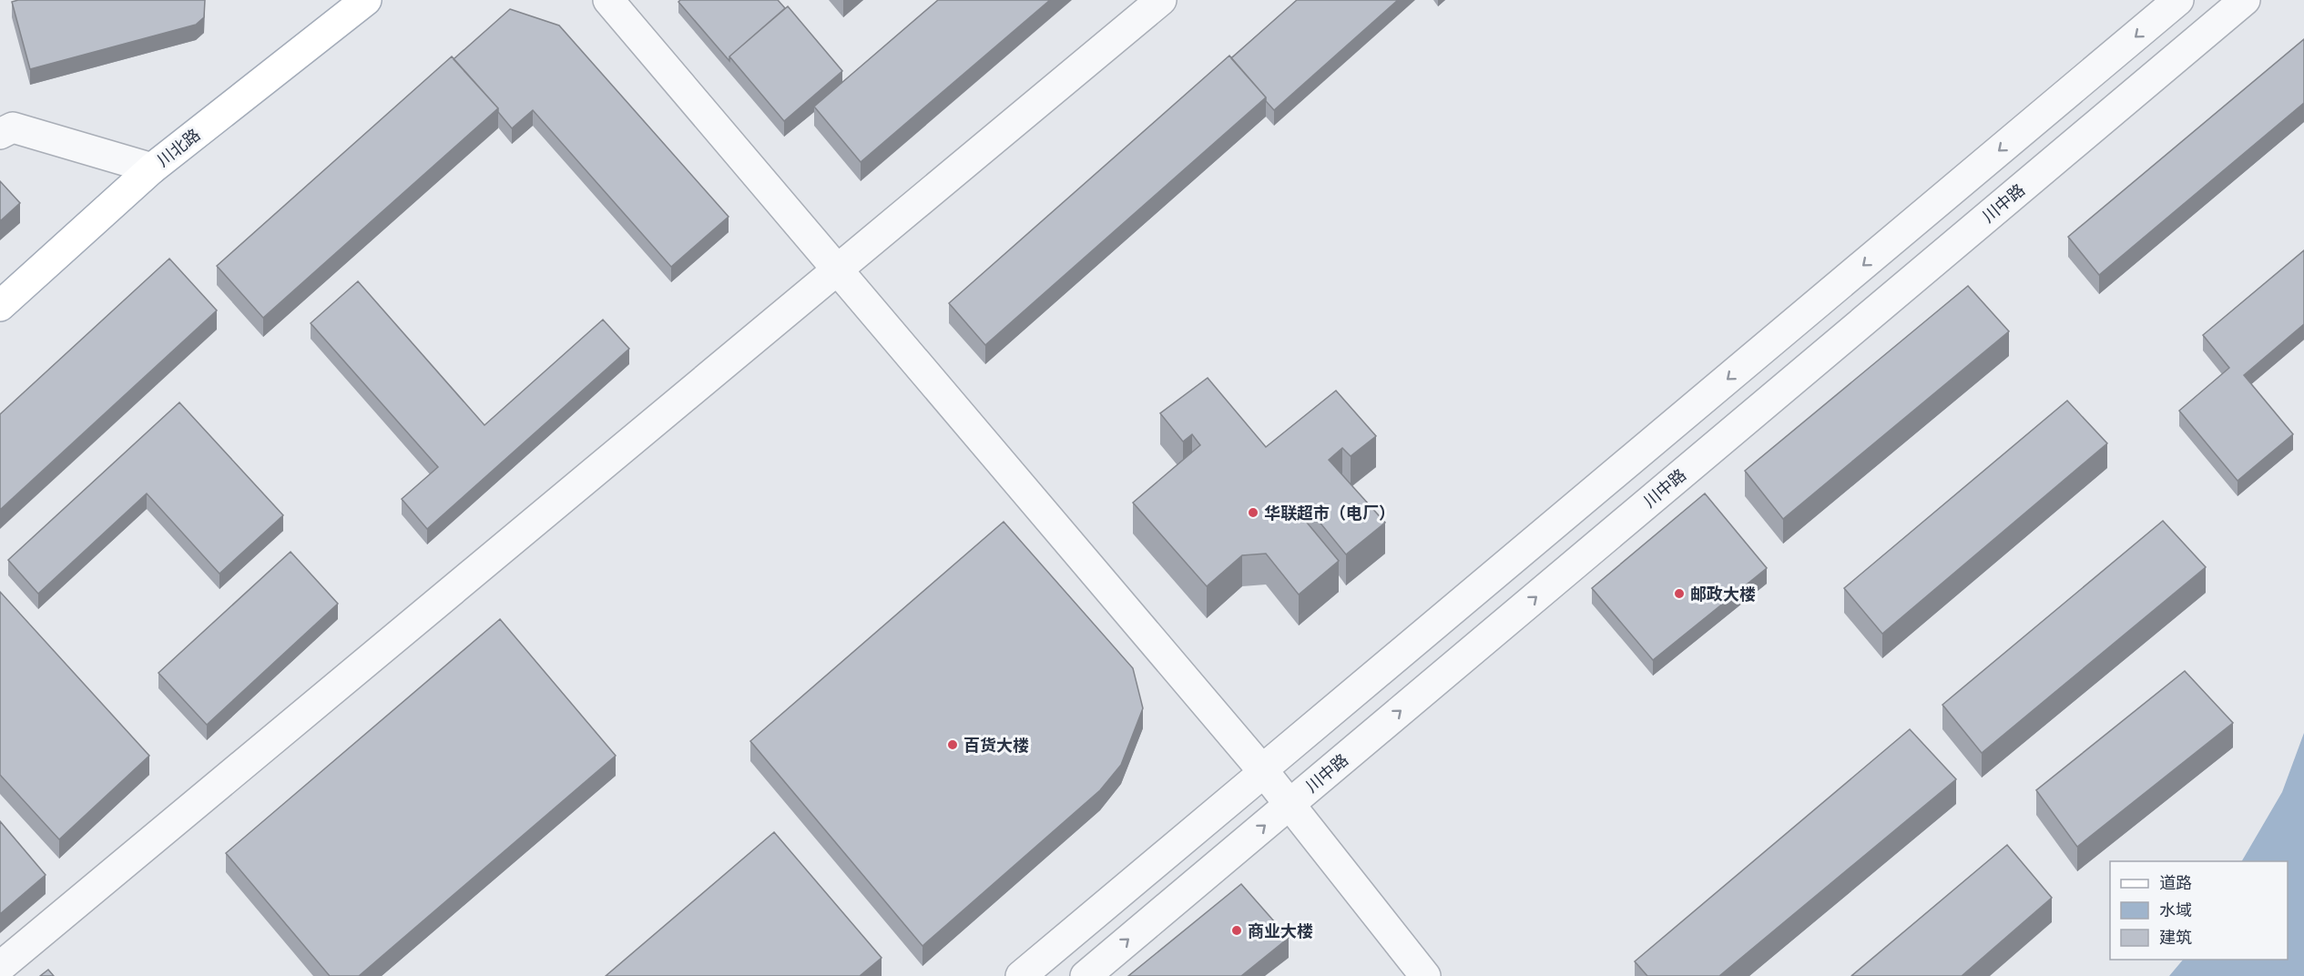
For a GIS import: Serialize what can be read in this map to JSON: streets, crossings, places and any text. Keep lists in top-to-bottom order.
{
  "streets": {
    "main road": ["川北路"],
    "street": ["川中路"]
  },
  "places": [
    "华联超市（电厂）",
    "邮政大楼",
    "百货大楼",
    "商业大楼"
  ],
  "legend": ["道路", "水域", "建筑"]
}
